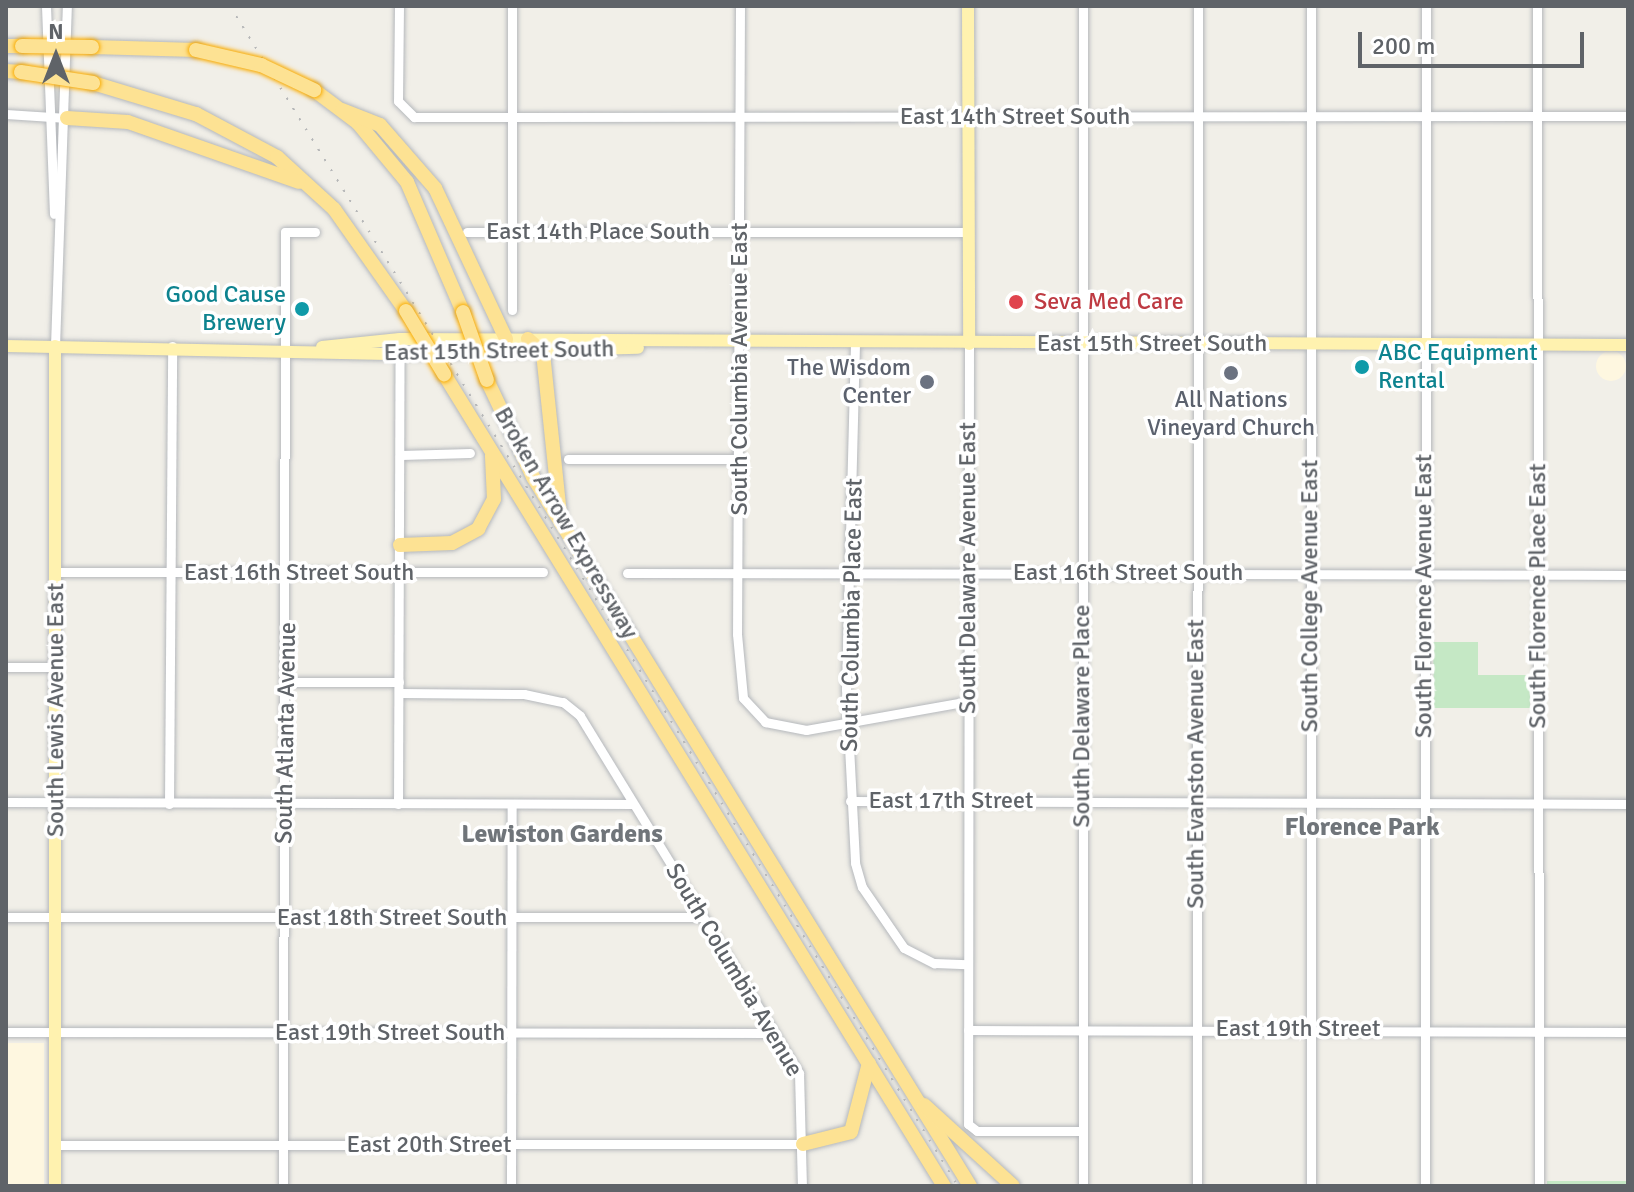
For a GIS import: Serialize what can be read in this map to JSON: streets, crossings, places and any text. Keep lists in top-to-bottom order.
{
  "streets": {
    "highway": ["Broken Arrow Expressway"],
    "main road": ["East 15th Street South", "South Delaware Avenue East", "South Lewis Avenue East"],
    "street": [
      "East 14th Street South",
      "East 14th Place South",
      "South Columbia Avenue East",
      "East 16th Street South",
      "South College Avenue East",
      "South Florence Avenue East",
      "South Florence Place East",
      "South Columbia Place East",
      "South Delaware Place",
      "South Atlanta Avenue",
      "South Evanston Avenue East",
      "East 17th Street",
      "East 18th Street South",
      "South Columbia Avenue",
      "East 19th Street",
      "East 19th Street South",
      "East 20th Street"
    ]
  },
  "crossings": [
    ["East 14th Street South", "South Columbia Avenue East"],
    ["East 14th Street South", "South Delaware Avenue East"],
    ["East 14th Street South", "South College Avenue East"],
    ["East 14th Street South", "South Florence Avenue East"],
    ["East 14th Street South", "South Florence Place East"],
    ["East 14th Street South", "South Delaware Place"],
    ["East 14th Street South", "South Evanston Avenue East"],
    ["East 14th Place South", "South Columbia Avenue East"],
    ["East 14th Place South", "South Delaware Avenue East"],
    ["East 15th Street South", "South Columbia Avenue East"],
    ["East 15th Street South", "South Delaware Avenue East"],
    ["East 15th Street South", "South College Avenue East"],
    ["East 15th Street South", "South Florence Avenue East"],
    ["East 15th Street South", "South Florence Place East"],
    ["East 15th Street South", "South Columbia Place East"],
    ["East 15th Street South", "South Lewis Avenue East"],
    ["East 15th Street South", "South Delaware Place"],
    ["East 15th Street South", "South Atlanta Avenue"],
    ["East 15th Street South", "South Evanston Avenue East"],
    ["South Columbia Avenue East", "East 16th Street South"],
    ["South Columbia Avenue East", "South Columbia Place East"],
    ["South Delaware Avenue East", "East 16th Street South"],
    ["South Delaware Avenue East", "South Columbia Place East"],
    ["South Delaware Avenue East", "South Delaware Place"],
    ["South Delaware Avenue East", "East 17th Street"],
    ["South Delaware Avenue East", "East 19th Street"],
    ["East 16th Street South", "South College Avenue East"],
    ["East 16th Street South", "South Florence Avenue East"],
    ["East 16th Street South", "South Florence Place East"],
    ["East 16th Street South", "South Columbia Place East"],
    ["East 16th Street South", "South Lewis Avenue East"],
    ["East 16th Street South", "South Delaware Place"],
    ["East 16th Street South", "South Atlanta Avenue"],
    ["East 16th Street South", "South Evanston Avenue East"],
    ["South College Avenue East", "East 17th Street"],
    ["South College Avenue East", "East 19th Street"],
    ["South Florence Avenue East", "East 17th Street"],
    ["South Florence Avenue East", "East 19th Street"],
    ["South Florence Place East", "East 17th Street"],
    ["South Florence Place East", "East 19th Street"],
    ["South Columbia Place East", "East 17th Street"],
    ["South Lewis Avenue East", "East 18th Street South"],
    ["South Lewis Avenue East", "East 19th Street South"],
    ["South Lewis Avenue East", "East 20th Street"],
    ["South Delaware Place", "East 17th Street"],
    ["South Delaware Place", "East 19th Street"],
    ["South Atlanta Avenue", "East 18th Street South"],
    ["South Atlanta Avenue", "East 19th Street South"],
    ["South Atlanta Avenue", "East 20th Street"],
    ["South Evanston Avenue East", "East 17th Street"],
    ["South Evanston Avenue East", "East 19th Street"],
    ["East 18th Street South", "South Columbia Avenue"],
    ["South Columbia Avenue", "East 19th Street South"],
    ["South Columbia Avenue", "East 20th Street"]
  ],
  "districts": ["Florence Park", "Lewiston Gardens"],
  "places": [
    "Seva Med Care",
    "Good Cause Brewery",
    "ABC Equipment Rental",
    "All Nations Vineyard Church",
    "The Wisdom Center"
  ],
  "scale_bar": "200 m",
  "north": "top"
}
